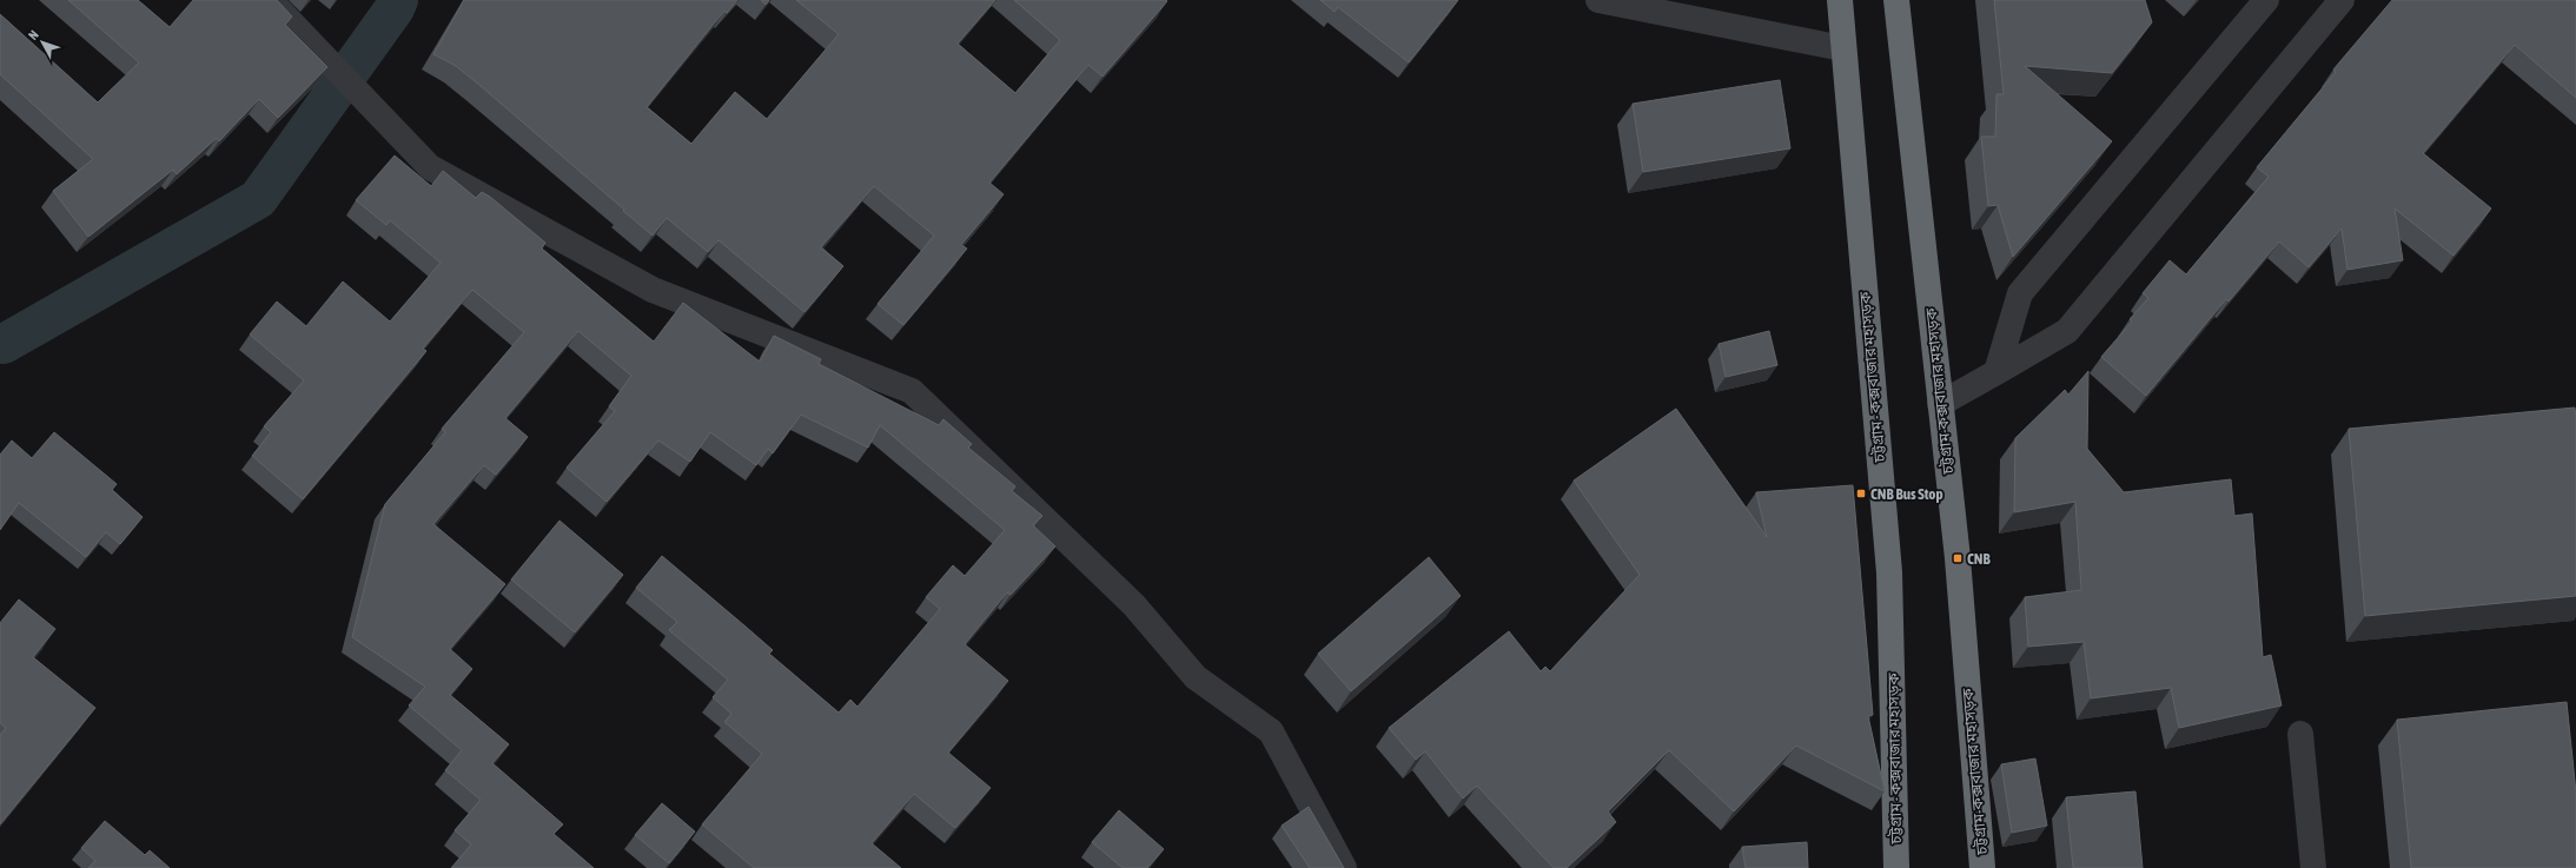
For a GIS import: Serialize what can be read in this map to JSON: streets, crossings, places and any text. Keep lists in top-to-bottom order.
{
  "streets": {
    "highway": ["চট্টগ্রাম - কক্সবাজার মহাসড়ক", "চট্টগ্রাম-কক্সবাজার মহাসড়ক"]
  },
  "places": {
    "transit": ["CNB Bus Stop", "CNB"]
  },
  "north": "top left"
}
